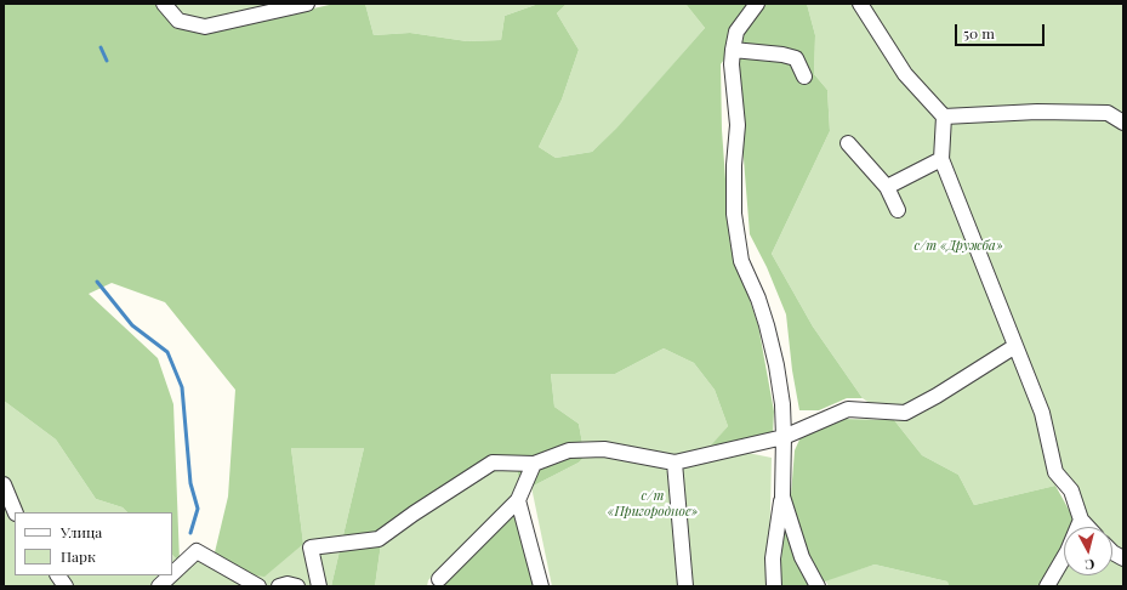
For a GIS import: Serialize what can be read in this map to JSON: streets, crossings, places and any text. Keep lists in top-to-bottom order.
{
  "parks": ["с/т «Дружба»", "с/т «Пригородное»"],
  "legend": ["Улица", "Парк"],
  "scale_bar": "50 m",
  "north": "bottom"
}
